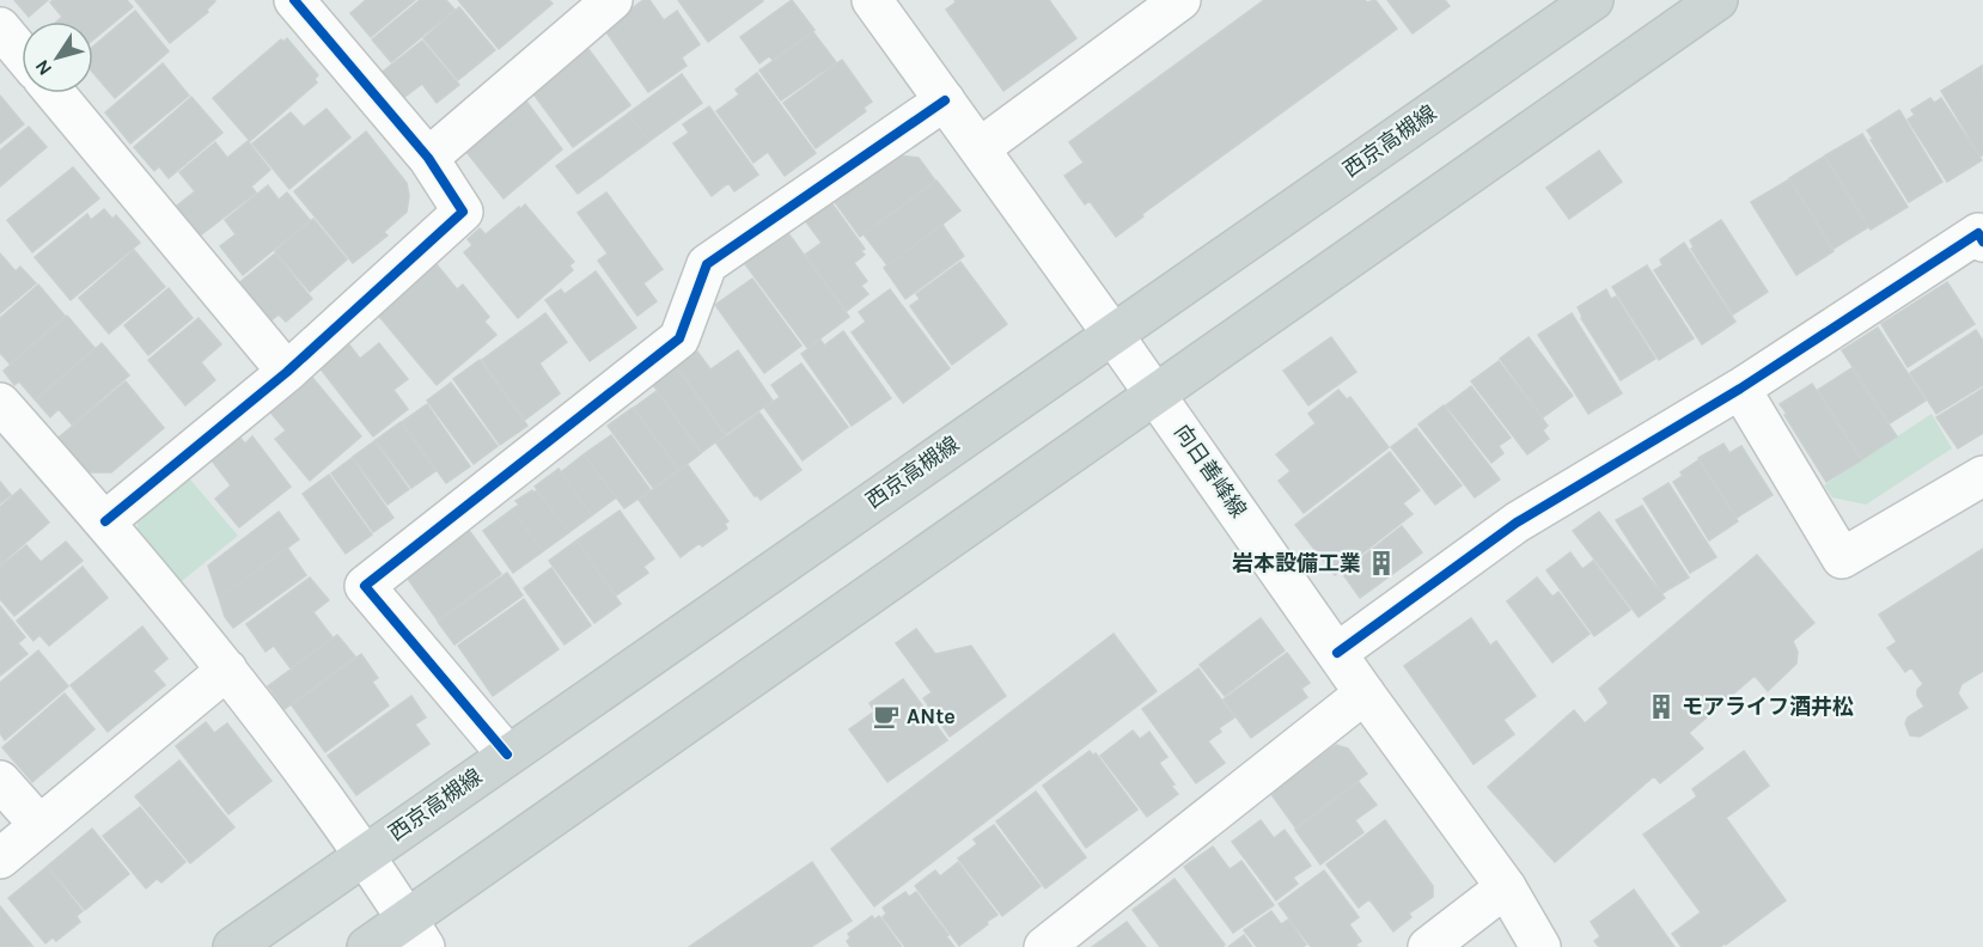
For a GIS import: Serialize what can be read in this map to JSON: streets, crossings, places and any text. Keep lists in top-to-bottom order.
{
  "streets": {
    "main road": ["西京高槻線"],
    "street": ["向日善峰線"]
  },
  "crossings": [
    ["西京高槻線", "向日善峰線"]
  ],
  "places": {
    "building": ["岩本設備工業", "モアライフ酒井松"],
    "cafe": ["ANte"]
  },
  "north": "bottom left"
}
